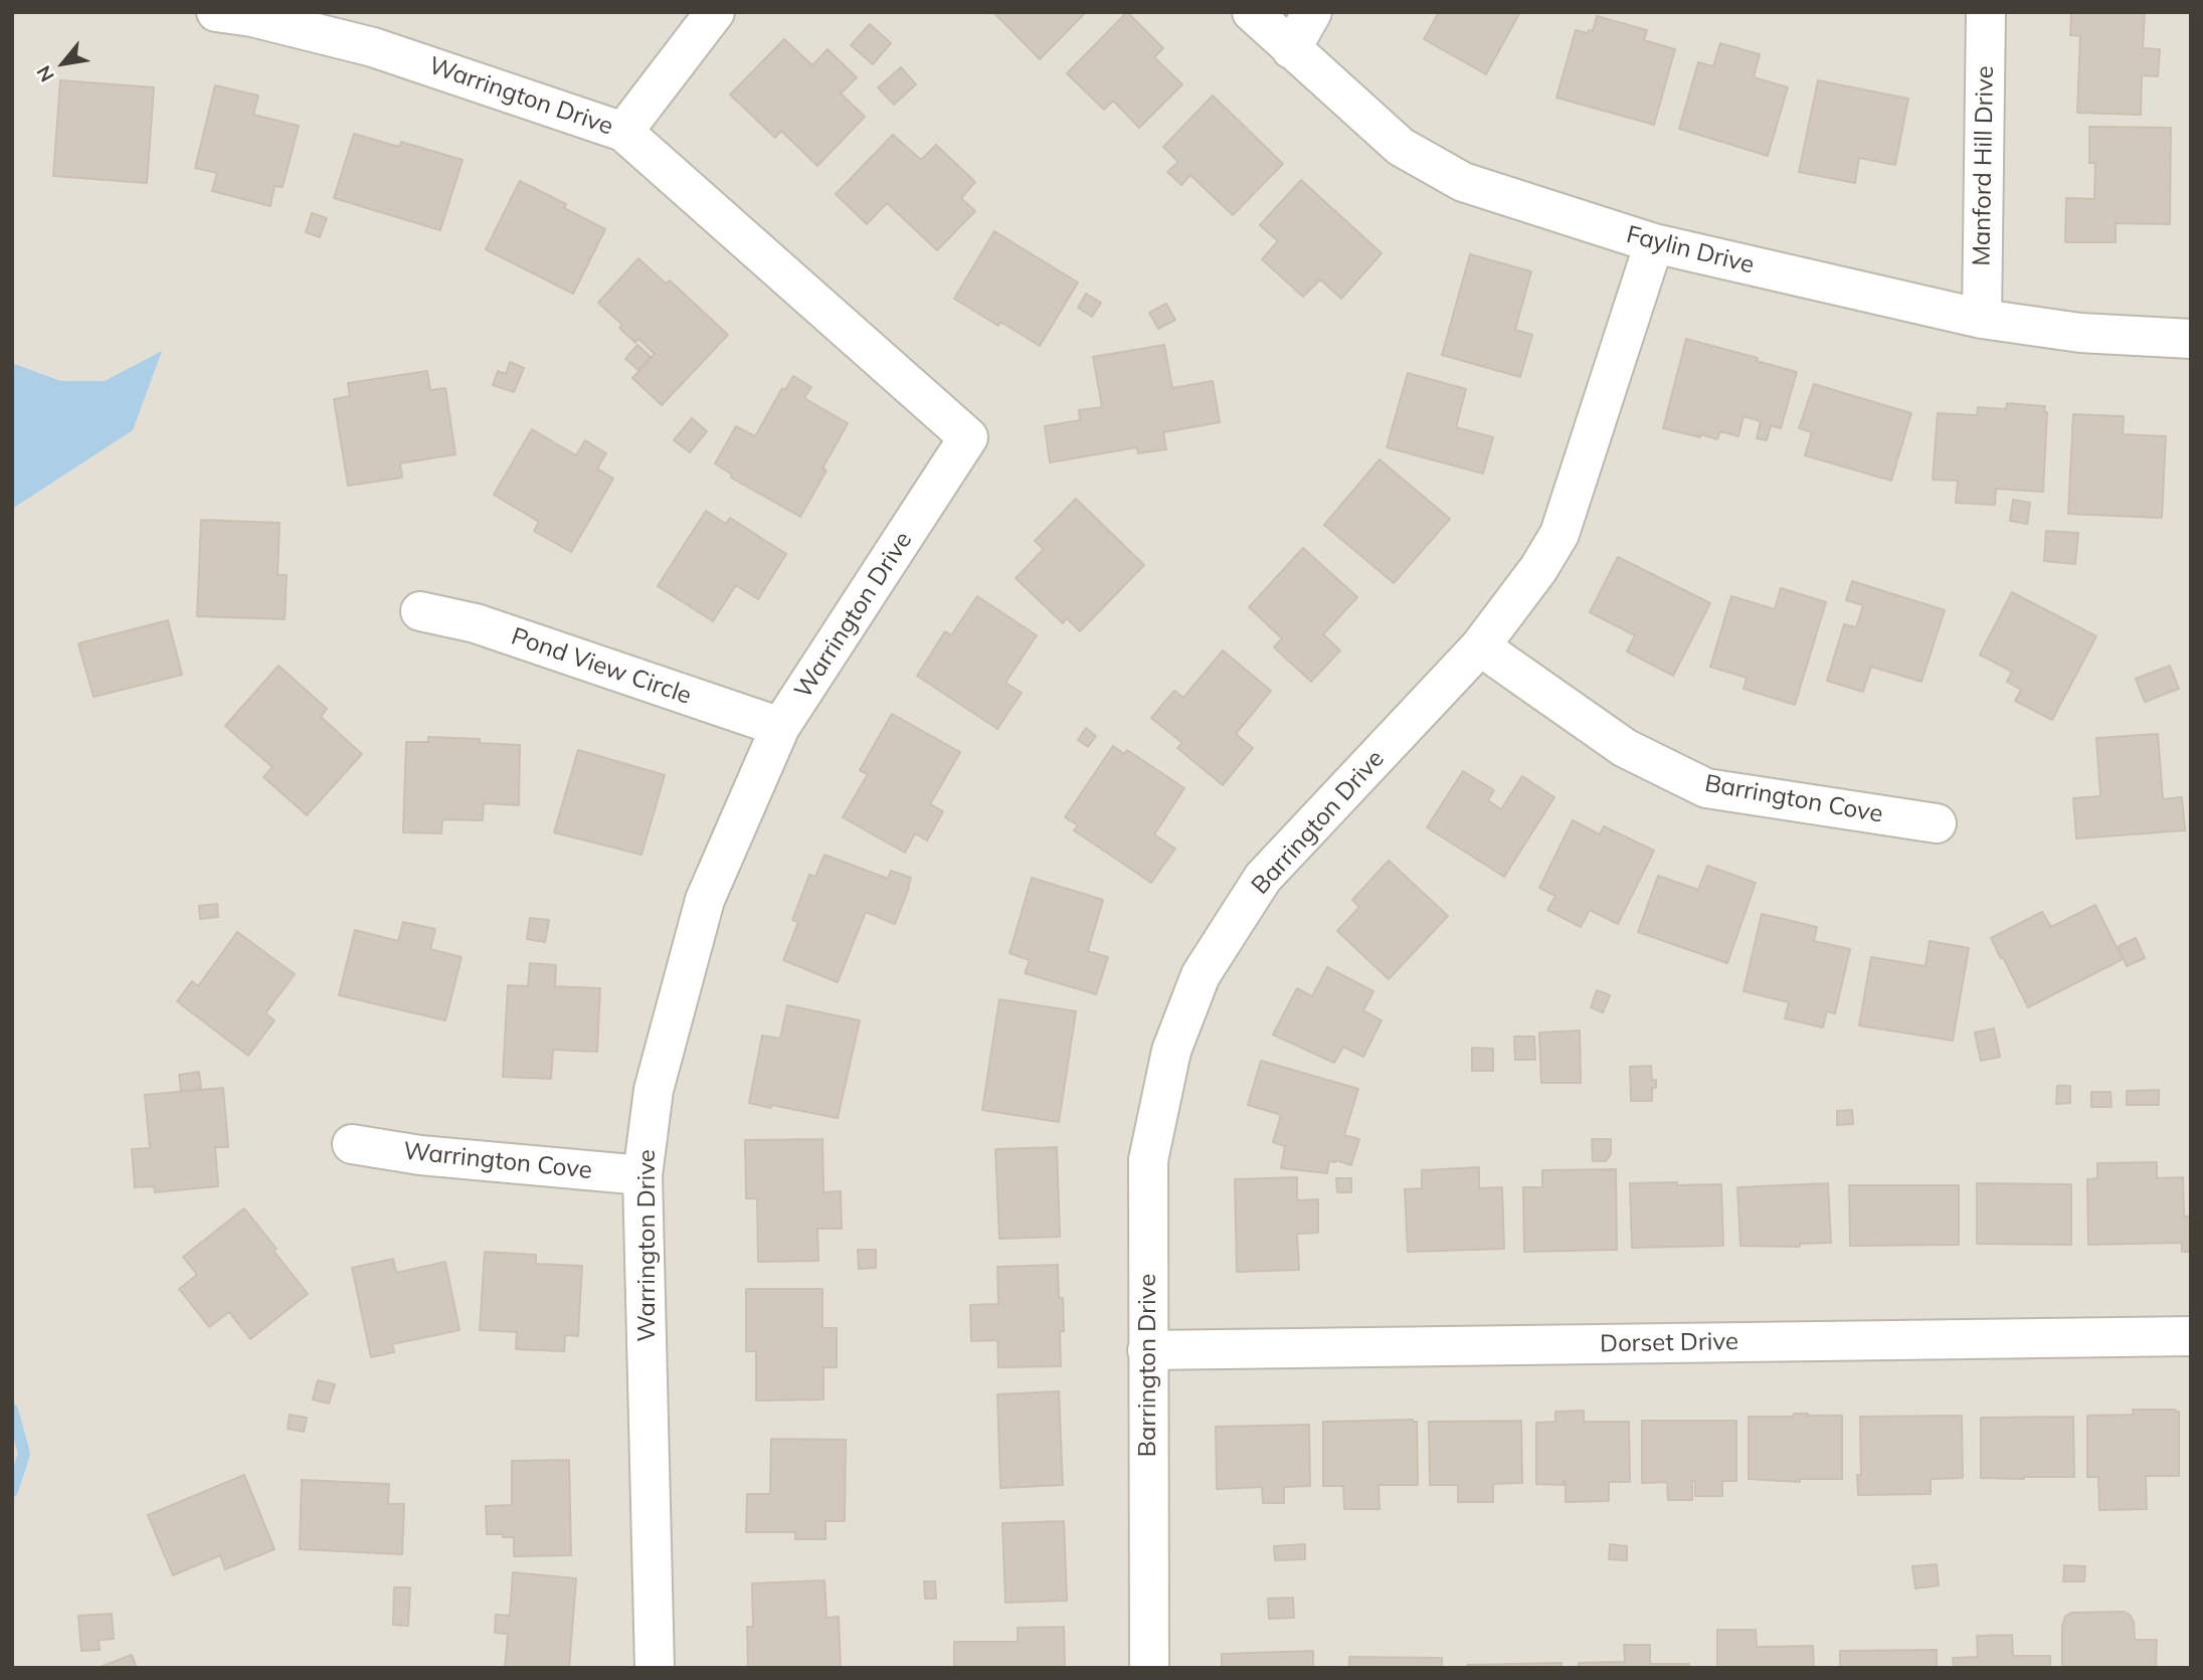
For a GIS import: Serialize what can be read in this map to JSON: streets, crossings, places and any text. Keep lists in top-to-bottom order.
{
  "streets": {
    "street": [
      "Warrington Drive",
      "Manford Hill Drive",
      "Faylin Drive",
      "Pond View Circle",
      "Barrington Cove",
      "Barrington Drive",
      "Warrington Cove",
      "Dorset Drive"
    ]
  },
  "crossings": [
    ["Warrington Drive", "Pond View Circle"],
    ["Warrington Drive", "Warrington Cove"],
    ["Manford Hill Drive", "Faylin Drive"],
    ["Faylin Drive", "Barrington Drive"],
    ["Barrington Cove", "Barrington Drive"],
    ["Barrington Drive", "Dorset Drive"]
  ],
  "north": "bottom left"
}
